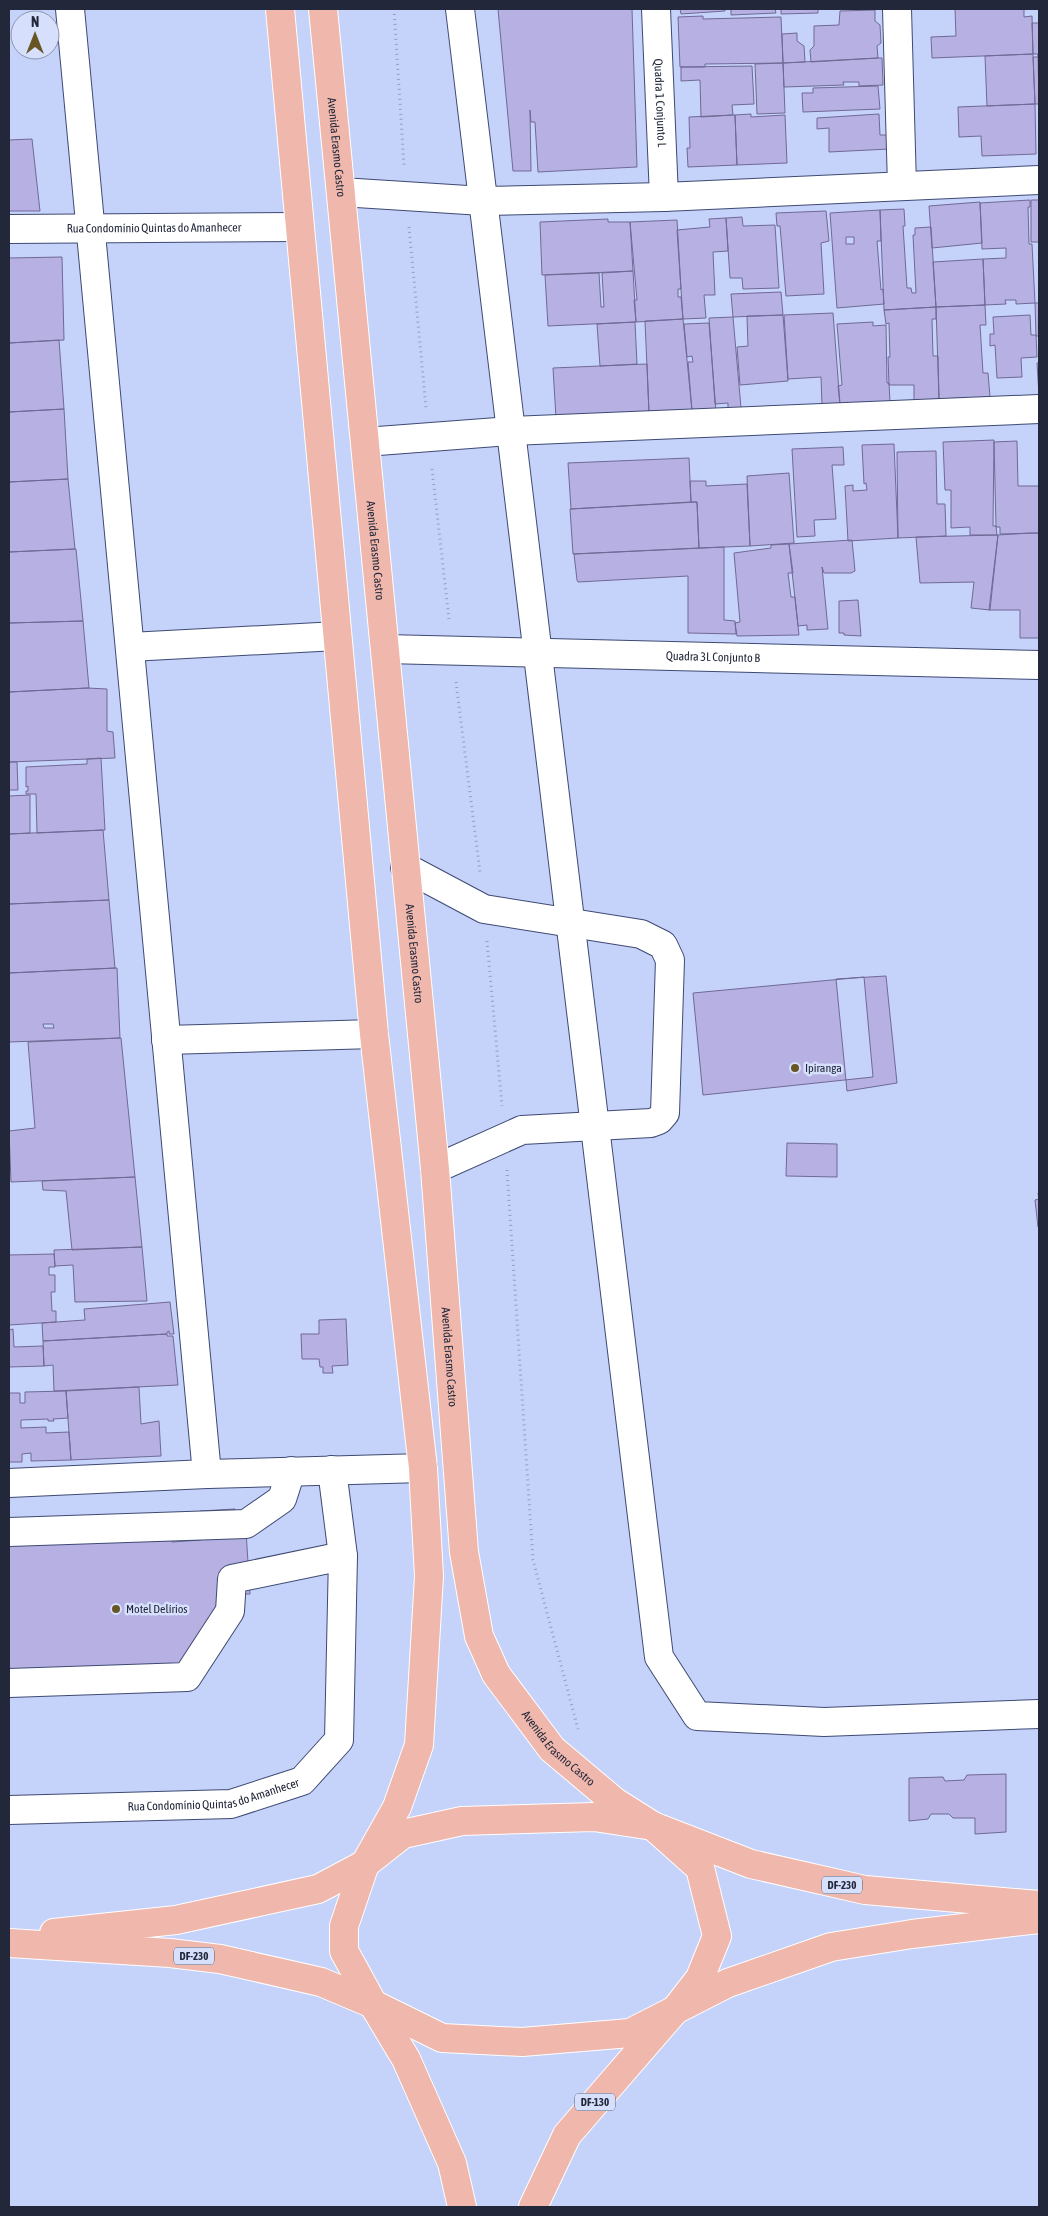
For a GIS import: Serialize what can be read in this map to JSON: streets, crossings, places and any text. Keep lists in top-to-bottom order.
{
  "streets": {
    "main road": ["Avenida Erasmo Castro", "DF-230", "DF-130"],
    "street": ["Quadra 1 Conjunto L", "Rua Condomínio Quintas do Amanhecer", "Quadra 3L Conjunto B"]
  },
  "crossings": [
    ["Avenida Erasmo Castro", "Quadra 3L Conjunto B"],
    ["Avenida Erasmo Castro", "DF-230"],
    ["DF-230", "DF-130"]
  ],
  "places": ["Ipiranga", "Motel Delírios"],
  "north": "top"
}
